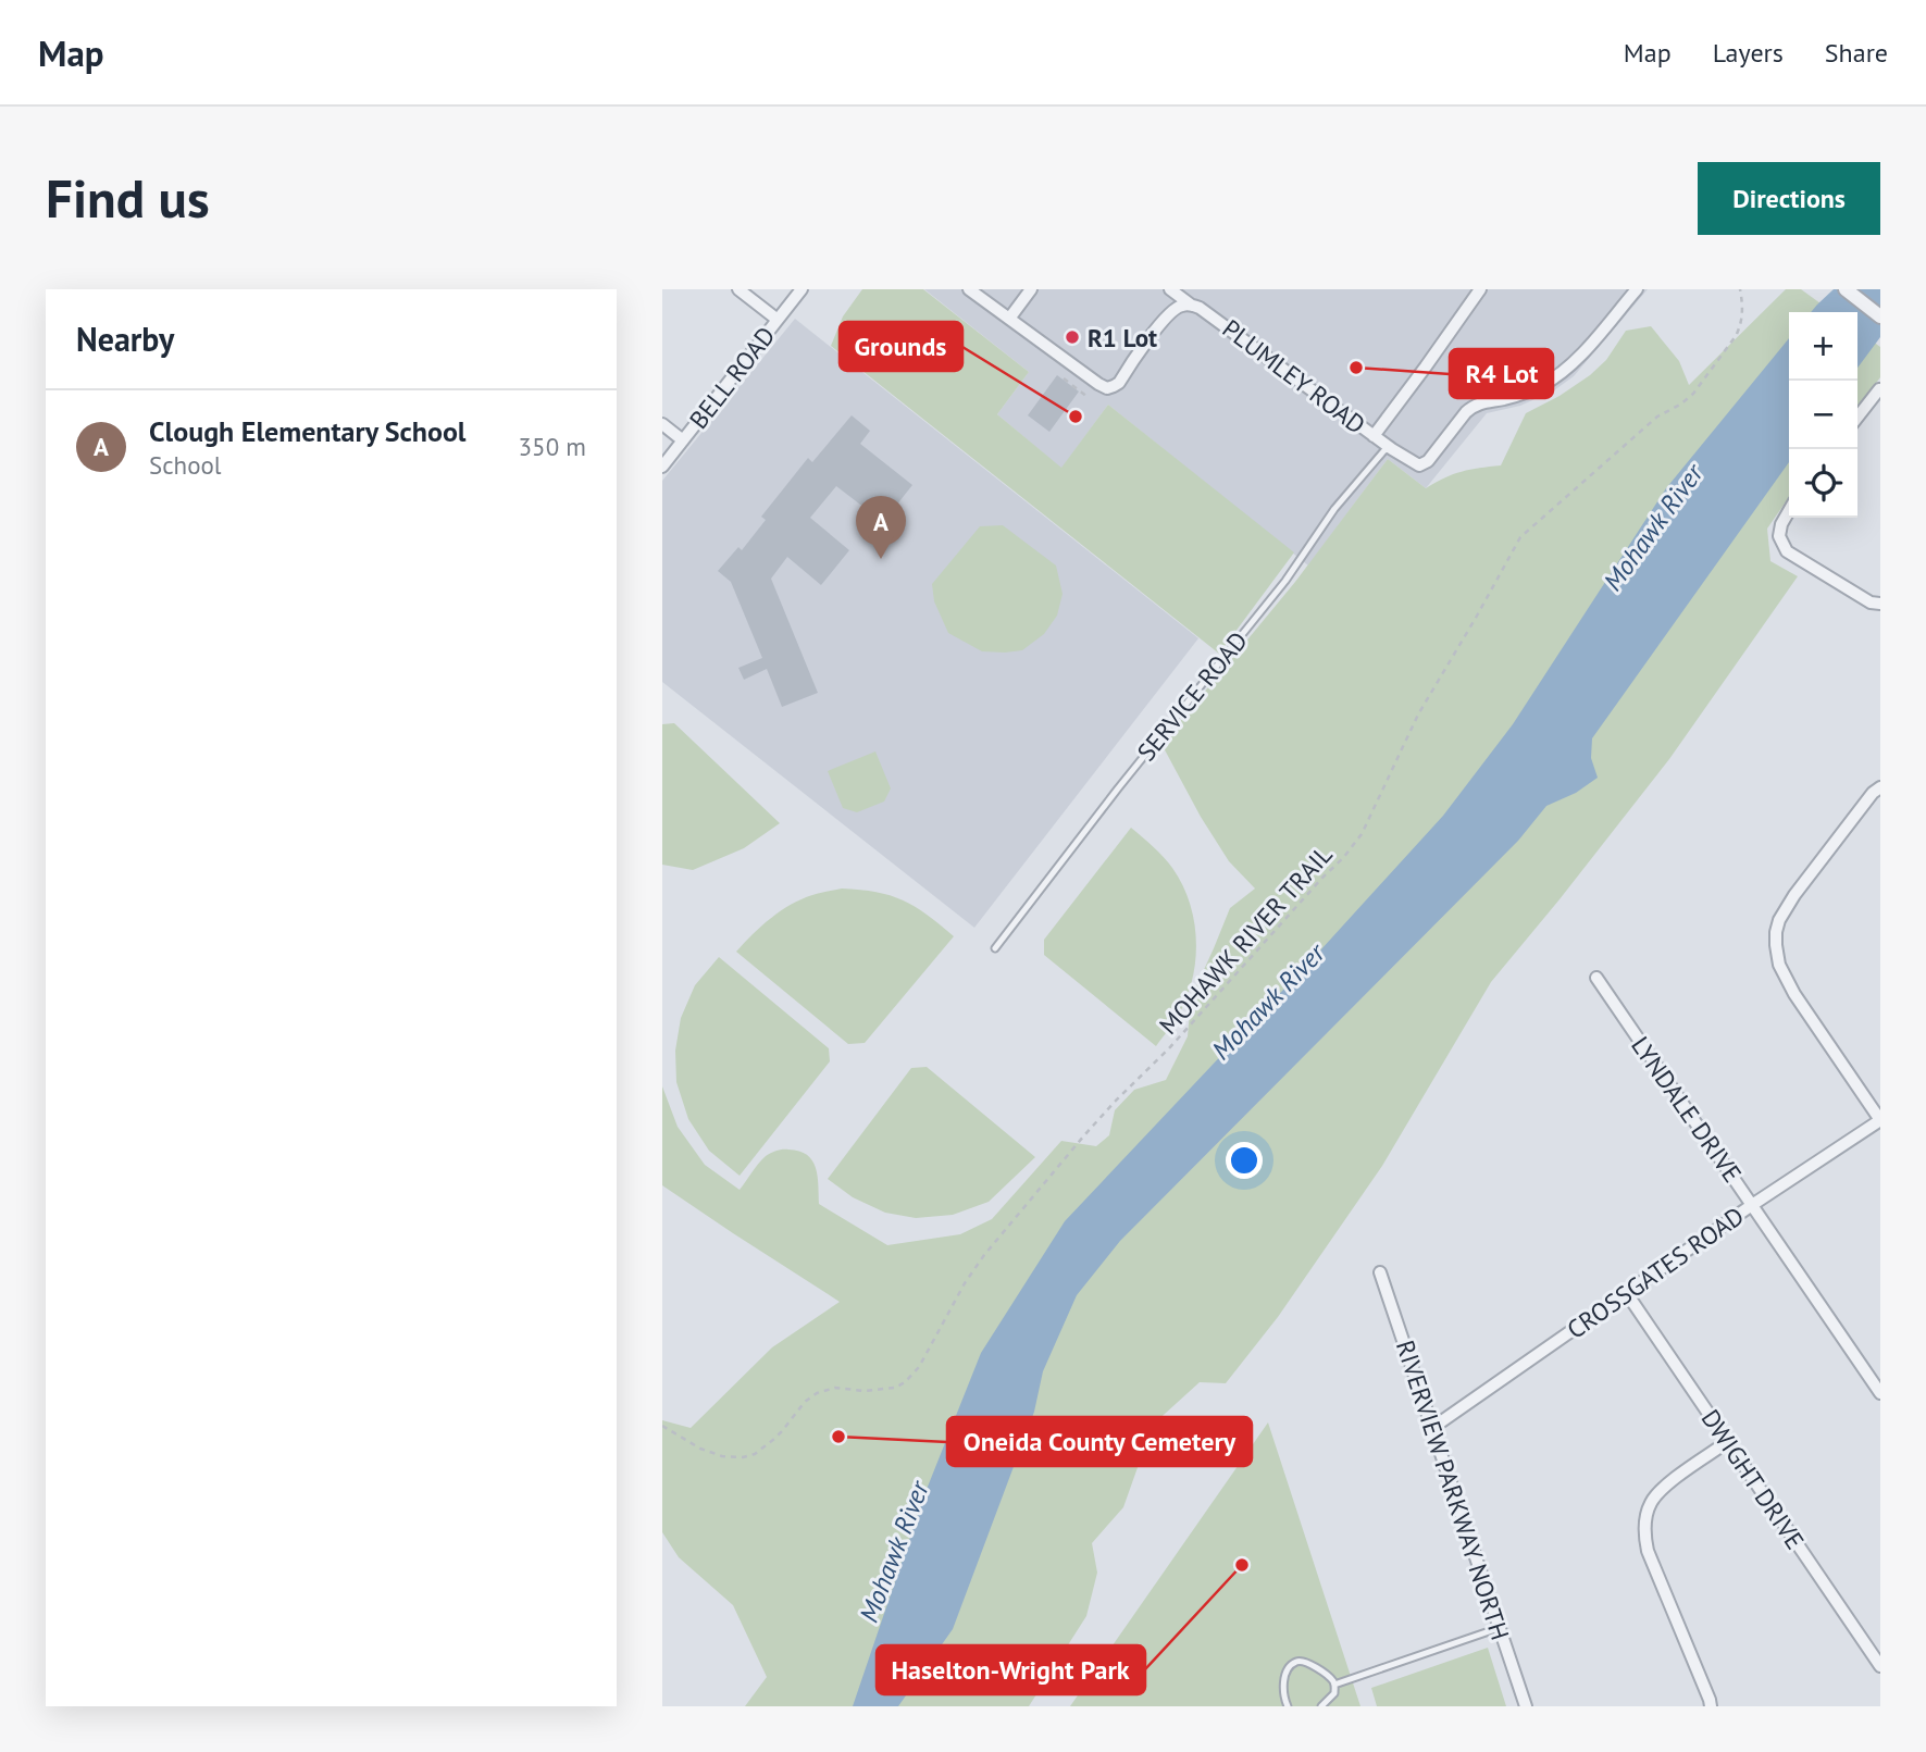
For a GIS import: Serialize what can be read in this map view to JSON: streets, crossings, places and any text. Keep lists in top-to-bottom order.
{
  "streets": {
    "street": [
      "PLUMLEY ROAD",
      "BELL ROAD",
      "LYNDALE DRIVE",
      "CROSSGATES ROAD",
      "DWIGHT DRIVE",
      "RIVERVIEW PARKWAY NORTH"
    ],
    "lane": ["SERVICE ROAD"],
    "path": ["MOHAWK RIVER TRAIL"]
  },
  "crossings": [
    ["PLUMLEY ROAD", "SERVICE ROAD"],
    ["LYNDALE DRIVE", "CROSSGATES ROAD"],
    ["CROSSGATES ROAD", "DWIGHT DRIVE"],
    ["CROSSGATES ROAD", "RIVERVIEW PARKWAY NORTH"]
  ],
  "water": ["Mohawk River"],
  "places": [
    "R1 Lot",
    "R4 Lot",
    "Grounds",
    "Oneida County Cemetery",
    "Haselton-Wright Park"
  ],
  "page": {
    "header": "Map",
    "nav": ["Map", "Layers", "Share"],
    "buttons": "Directions",
    "title": "Find us",
    "heading": "Nearby",
    "map_buttons": ["+", "−"],
    "list": [
      {
        "mark": "A",
        "name": "Clough Elementary School",
        "note": "School",
        "value": "350 m"
      }
    ],
    "pins": "A"
  }
}
